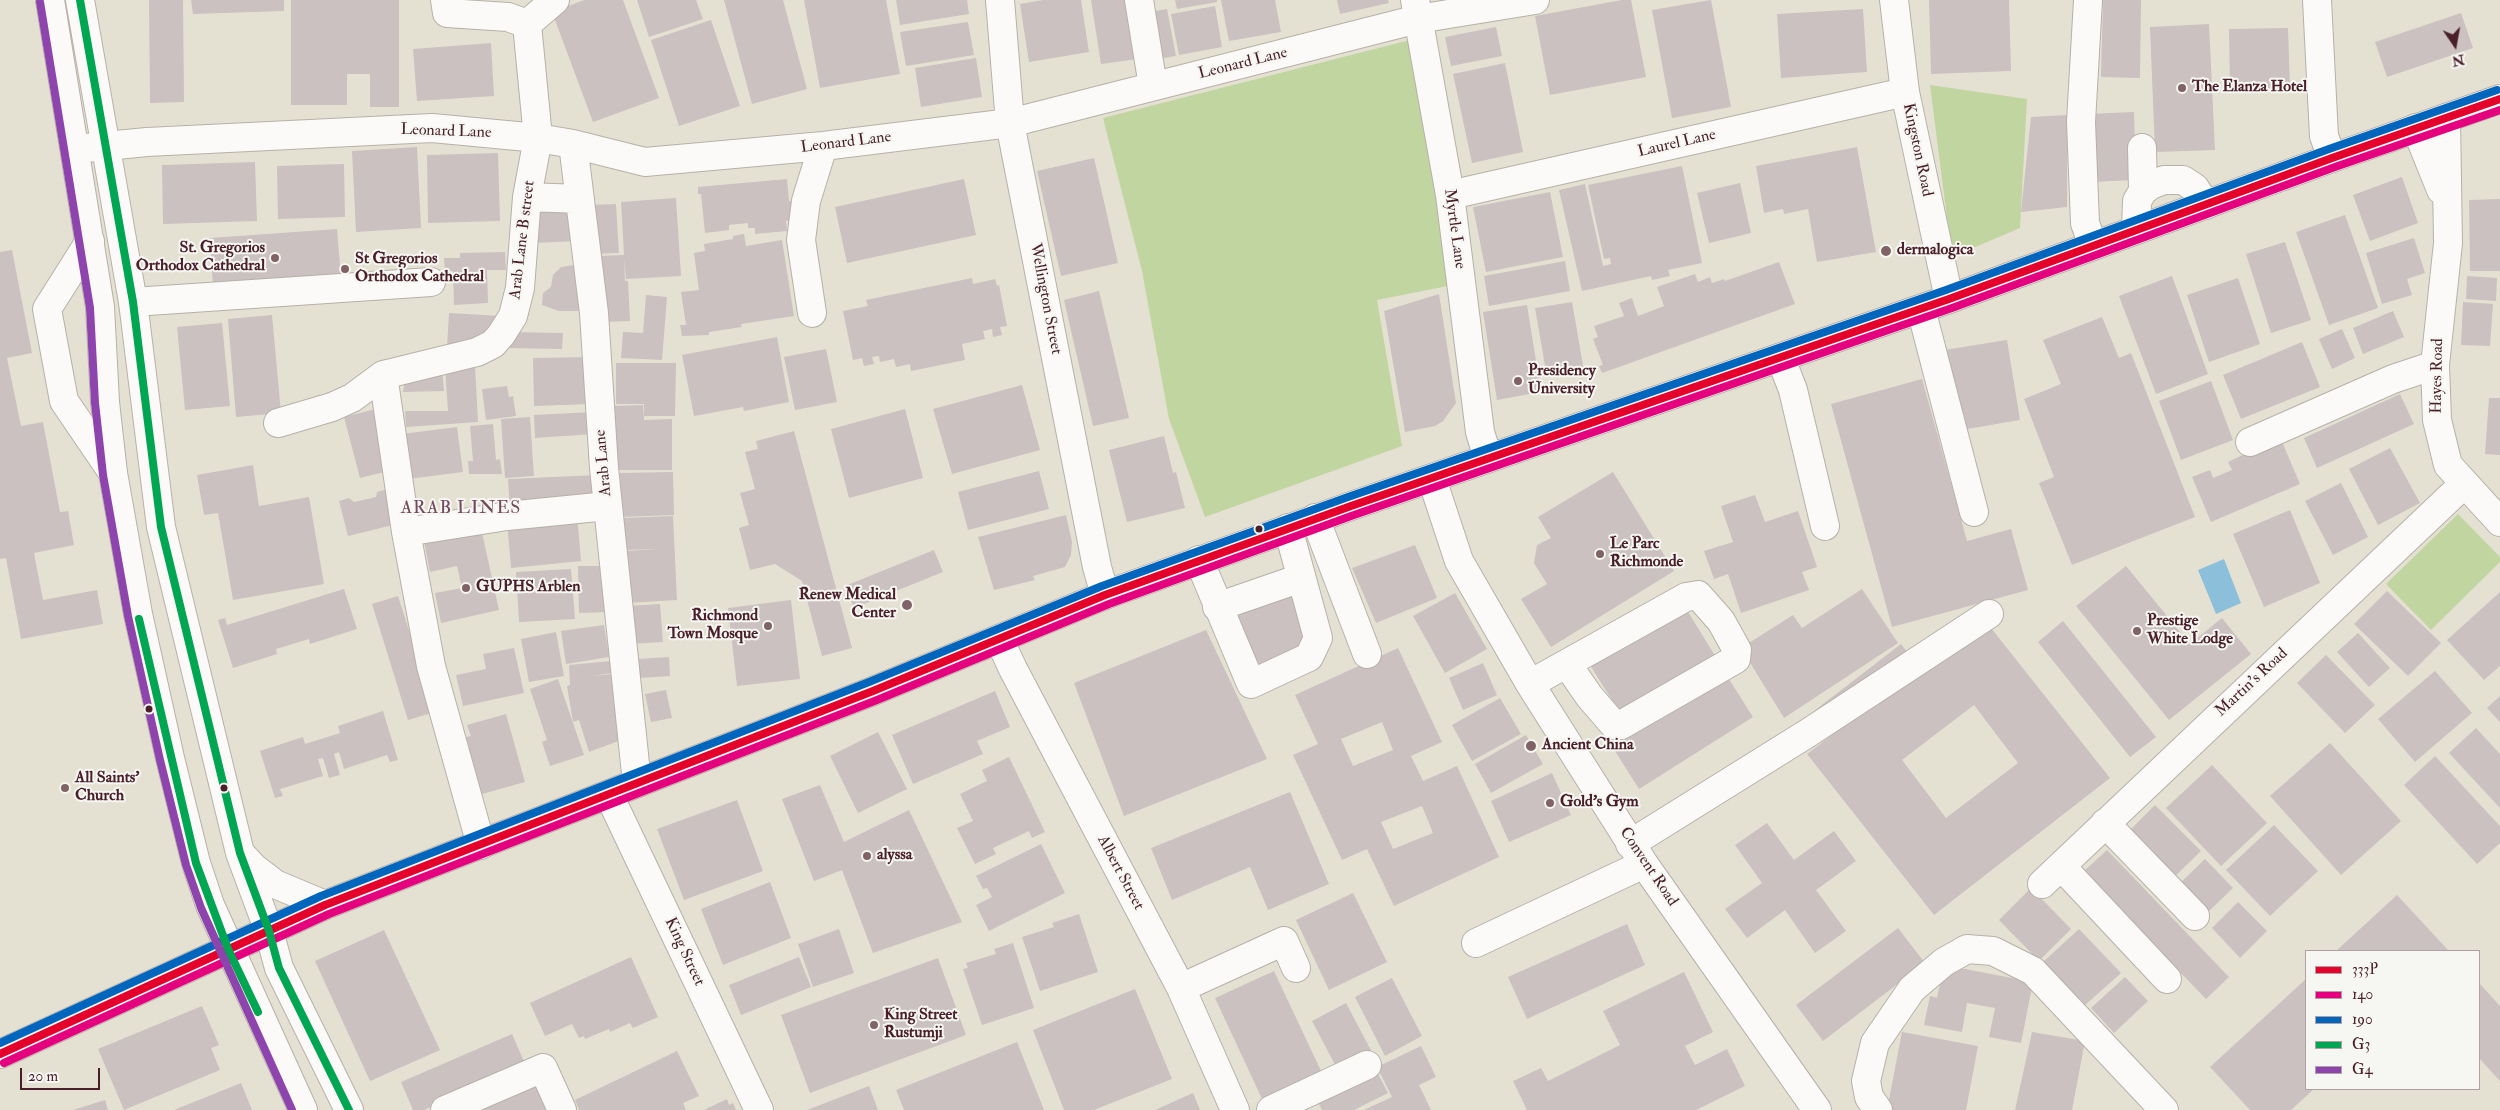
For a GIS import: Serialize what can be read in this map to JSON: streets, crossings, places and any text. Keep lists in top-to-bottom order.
{
  "streets": {
    "street": [
      "Leonard Lane",
      "Laurel Lane",
      "Kingston Road",
      "Myrtle Lane",
      "Arab Lane B street",
      "Wellington Street",
      "Hayes Road",
      "Arab Lane",
      "Martin's Road",
      "Convent Road",
      "Albert Street",
      "King Street"
    ]
  },
  "crossings": [
    ["Leonard Lane", "Myrtle Lane"],
    ["Leonard Lane", "Arab Lane B street"],
    ["Leonard Lane", "Wellington Street"],
    ["Leonard Lane", "Arab Lane"],
    ["Laurel Lane", "Kingston Road"],
    ["Laurel Lane", "Myrtle Lane"],
    ["Hayes Road", "Martin's Road"]
  ],
  "districts": ["ARAB LINES"],
  "places": [
    "The Elanza Hotel",
    "dermalogica",
    "St. Gregorios Orthodox Cathedral",
    "St Gregorios Orthodox Cathedral",
    "Presidency University",
    "Le Parc Richmonde",
    "GUPHS Arblen",
    "Renew Medical Center",
    "Richmond Town Mosque",
    "Prestige White Lodge",
    "Ancient China",
    "All Saints' Church",
    "Gold's Gym",
    "alyssa",
    "King Street Rustumji"
  ],
  "lines": [
    "transit line G3",
    "transit line G4",
    "transit line 190",
    "transit line 333P",
    "transit line 140"
  ],
  "legend": [
    "333P",
    "140",
    "190",
    "G3",
    "G4"
  ],
  "scale_bar": "20 m",
  "north": "bottom"
}
